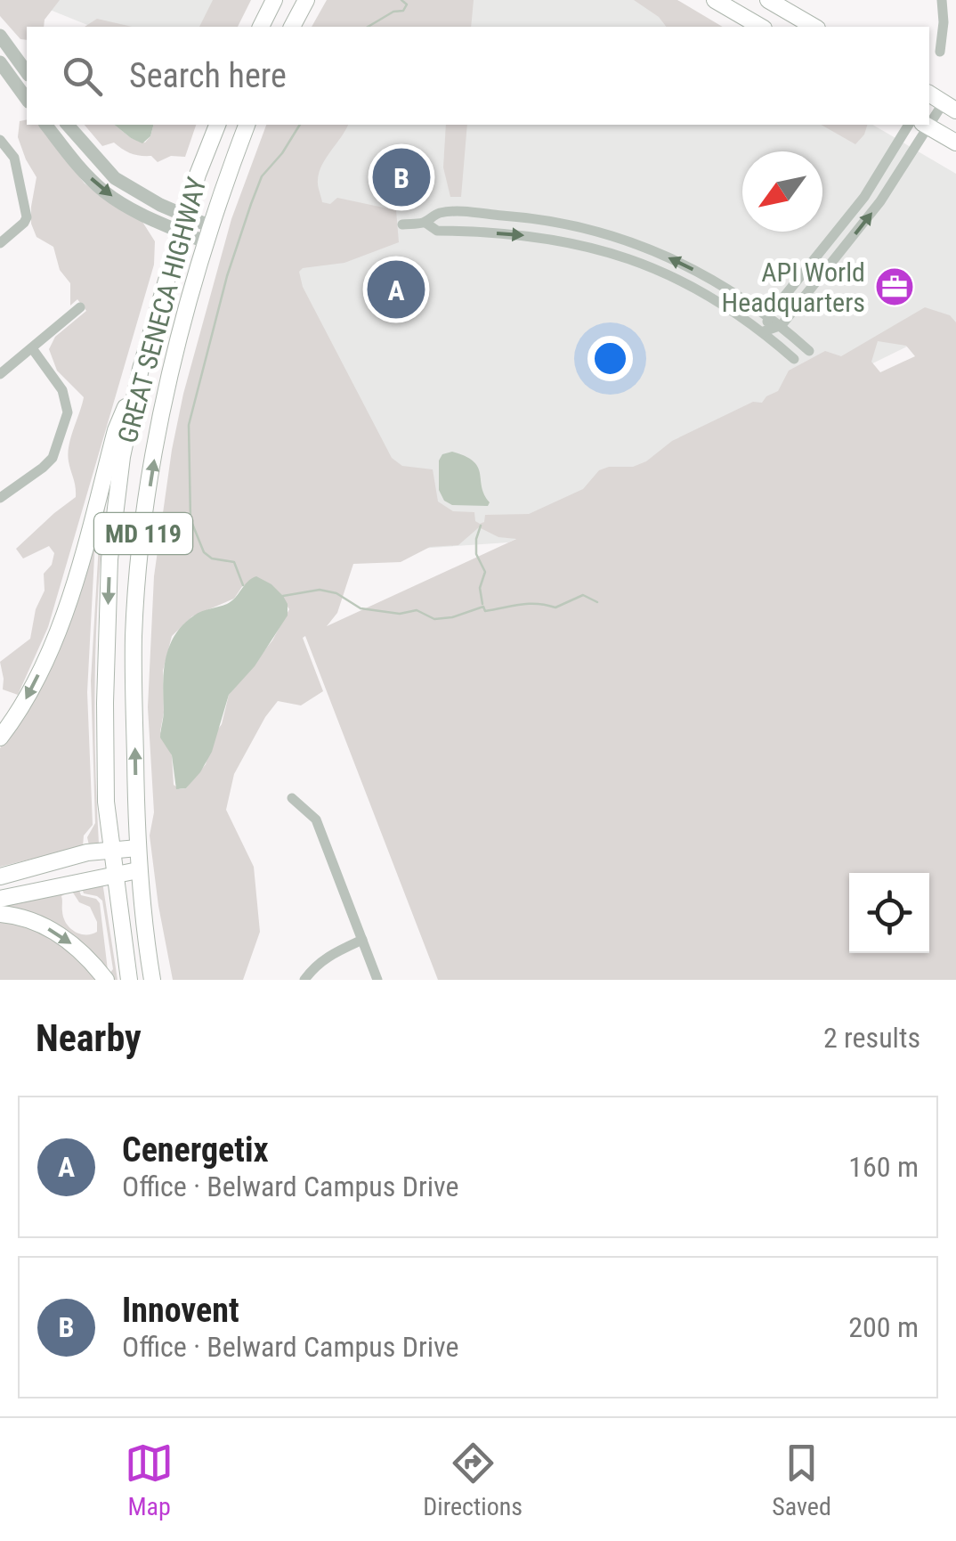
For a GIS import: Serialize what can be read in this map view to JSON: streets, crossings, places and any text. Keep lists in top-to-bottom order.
{
  "streets": {
    "main road": ["GREAT SENECA HIGHWAY", "MD 119"]
  },
  "places": {
    "office": ["API World Headquarters"]
  },
  "north": "bottom left",
  "page": {
    "search": "Search here",
    "pins": ["B", "A"],
    "heading": ["Nearby", "2 results"],
    "list": [
      {
        "mark": "A",
        "name": "Cenergetix",
        "note": "Office · Belward Campus Drive",
        "value": "160 m"
      },
      {
        "mark": "B",
        "name": "Innovent",
        "note": "Office · Belward Campus Drive",
        "value": "200 m"
      }
    ],
    "nav": ["Map", "Directions", "Saved"]
  }
}
